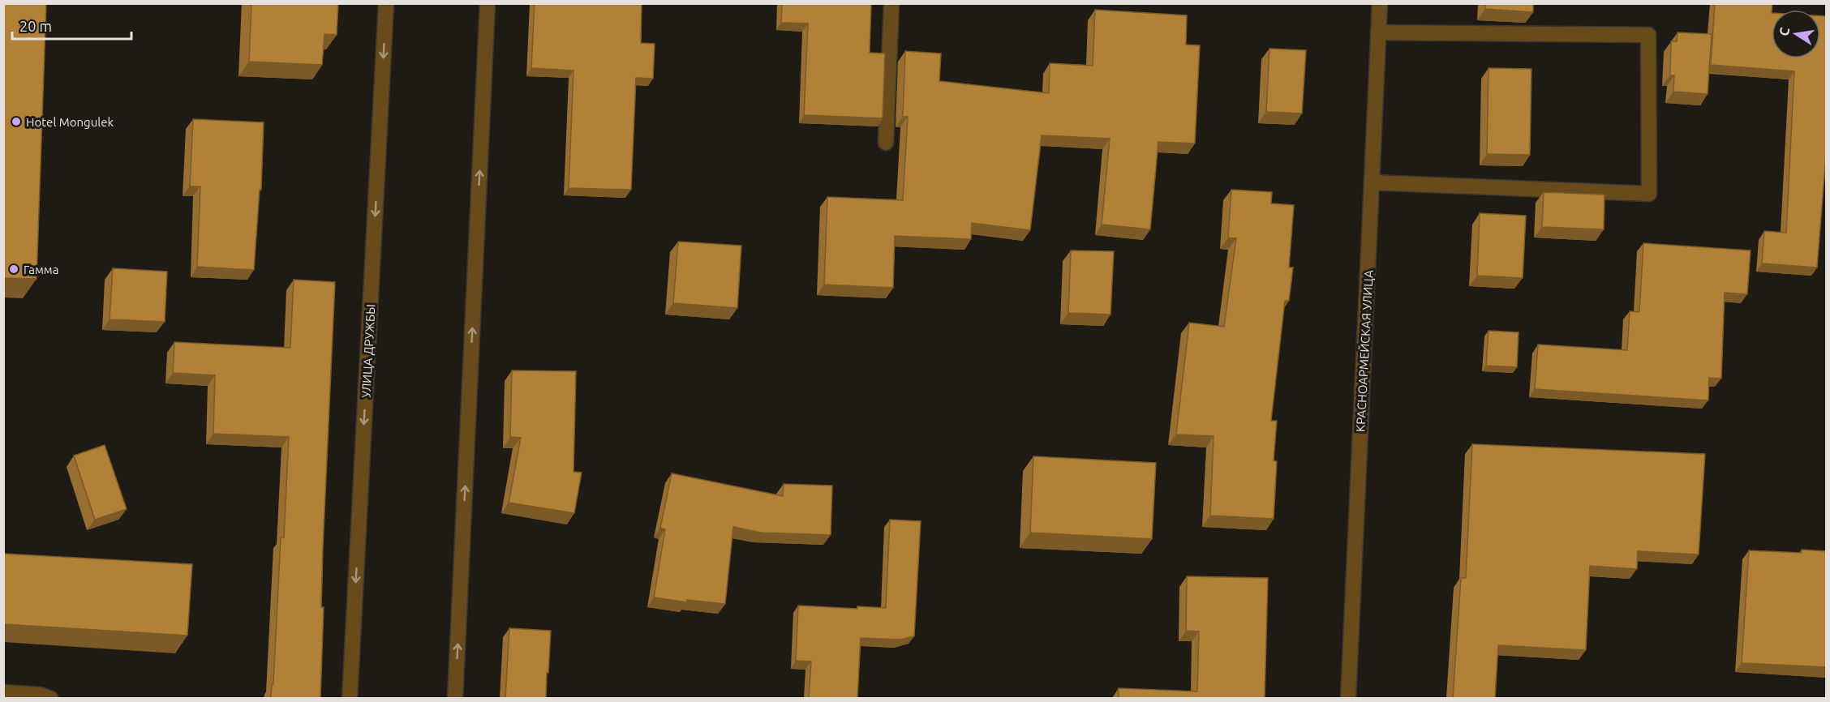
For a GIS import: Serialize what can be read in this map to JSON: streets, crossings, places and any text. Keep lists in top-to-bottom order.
{
  "streets": {
    "street": ["УЛИЦА ДРУЖБЫ", "КРАСНОАРМЕЙСКАЯ УЛИЦА"]
  },
  "places": ["Hotel Mongulek", "Гамма"],
  "scale_bar": "20 m",
  "north": "left"
}
